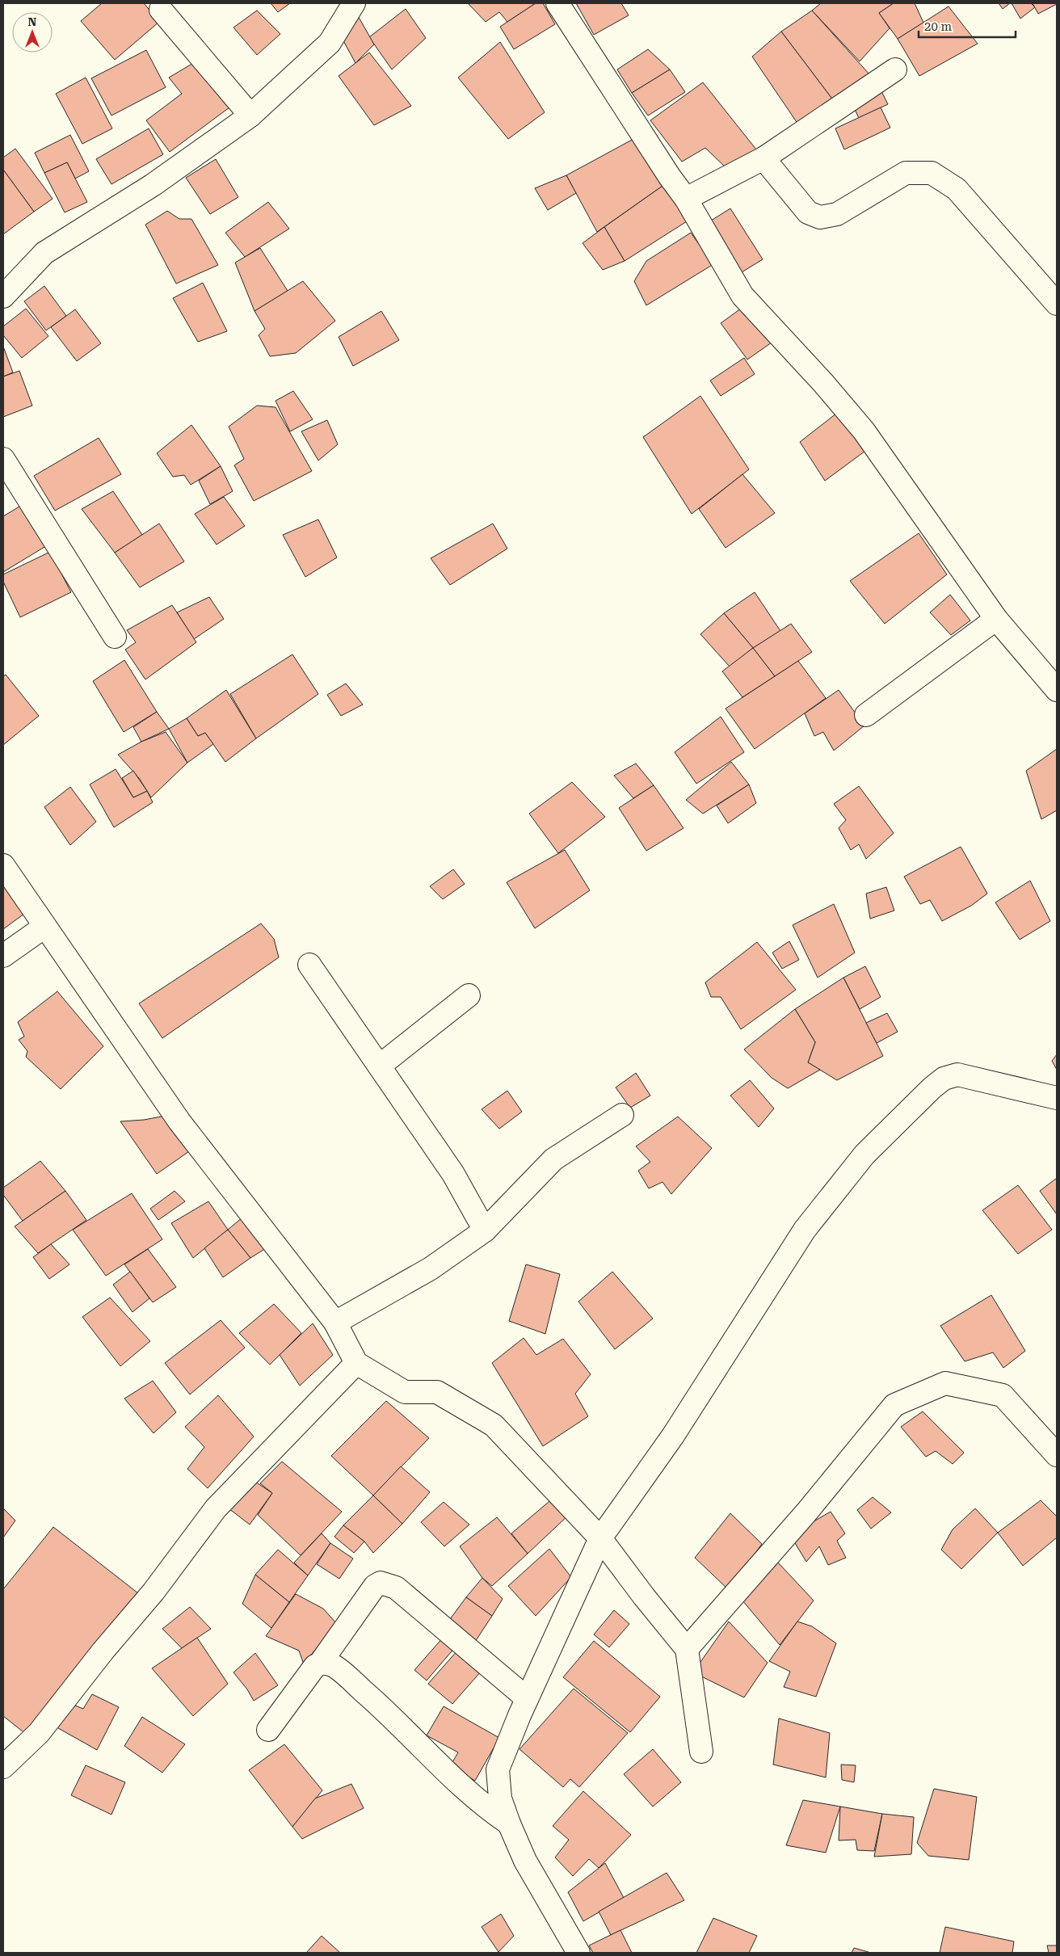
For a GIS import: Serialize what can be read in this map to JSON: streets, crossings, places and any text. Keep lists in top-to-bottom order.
{
  "scale_bar": "20 m",
  "north": "top"
}
